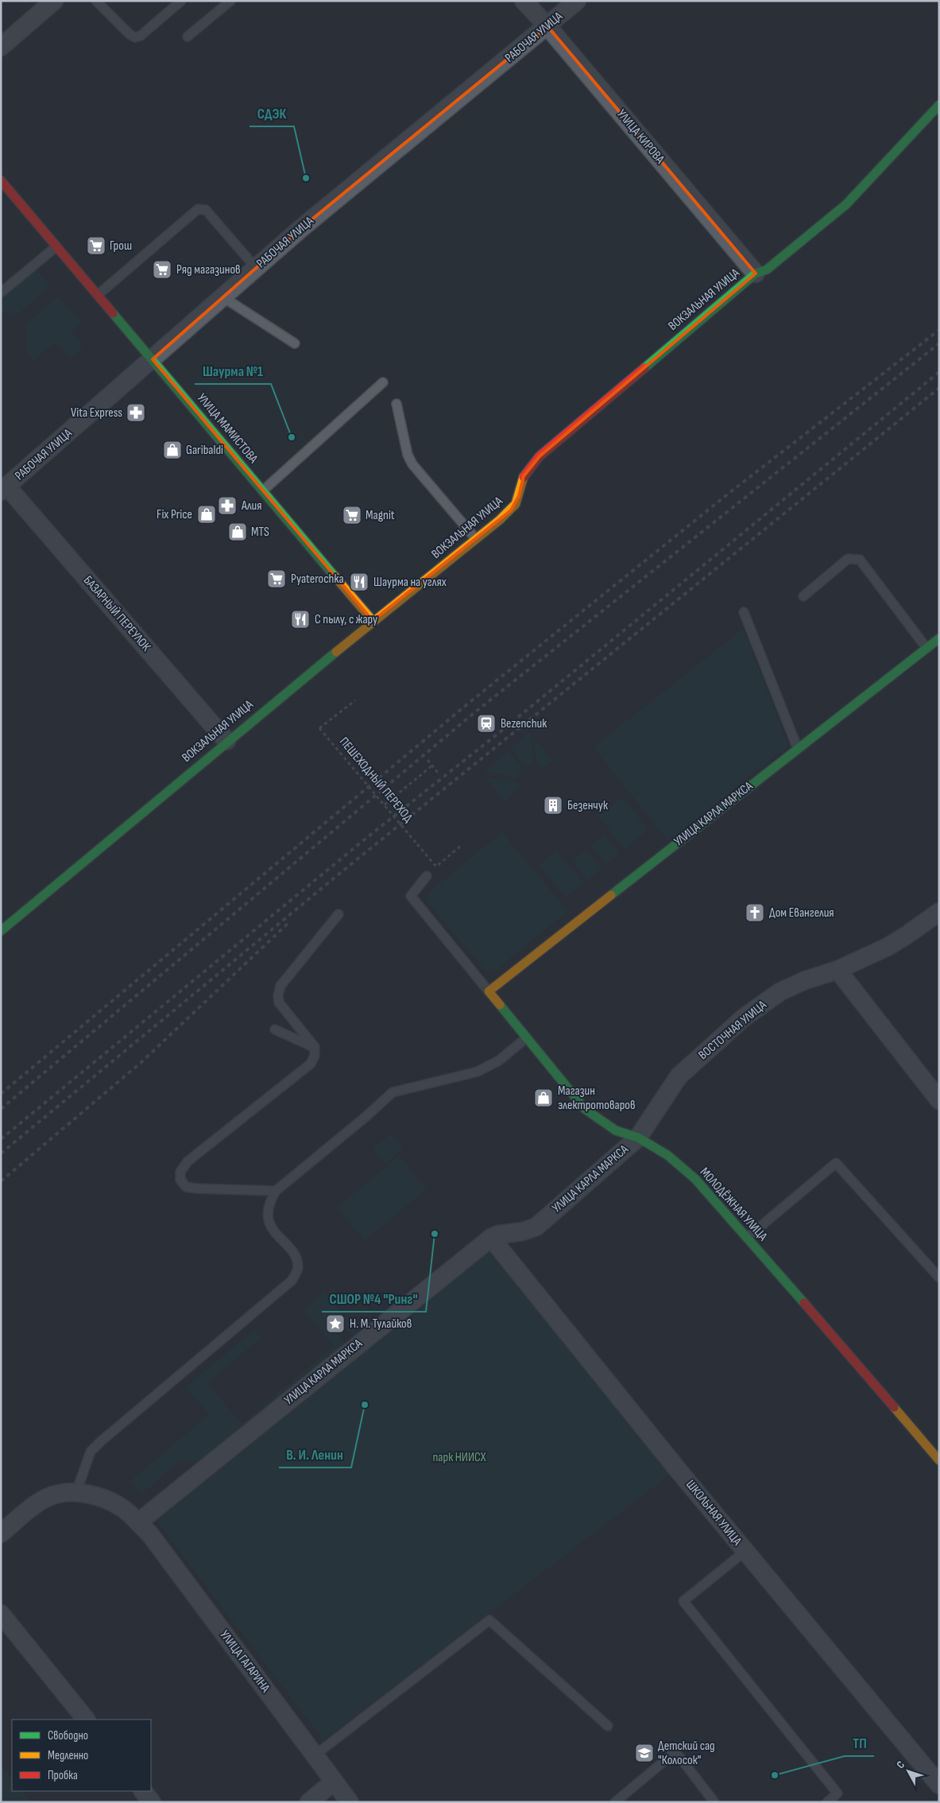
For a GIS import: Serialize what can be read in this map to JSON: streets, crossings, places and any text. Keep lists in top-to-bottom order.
{
  "streets": {
    "street": [
      "РАБОЧАЯ УЛИЦА",
      "УЛИЦА КИРОВА",
      "ВОКЗАЛЬНАЯ УЛИЦА",
      "УЛИЦА МАМИСТОВА",
      "БАЗАРНЫЙ ПЕРЕУЛОК",
      "УЛИЦА КАРЛА МАРКСА",
      "ВОСТОЧНАЯ УЛИЦА",
      "МОЛОДЁЖНАЯ УЛИЦА",
      "ШКОЛЬНАЯ УЛИЦА",
      "УЛИЦА ГАГАРИНА"
    ],
    "path": ["ПЕШЕХОДНЫЙ ПЕРЕХОД"]
  },
  "crossings": [
    ["РАБОЧАЯ УЛИЦА", "УЛИЦА КИРОВА"],
    ["РАБОЧАЯ УЛИЦА", "УЛИЦА МАМИСТОВА"],
    ["РАБОЧАЯ УЛИЦА", "БАЗАРНЫЙ ПЕРЕУЛОК"],
    ["УЛИЦА КИРОВА", "ВОКЗАЛЬНАЯ УЛИЦА"],
    ["ВОКЗАЛЬНАЯ УЛИЦА", "УЛИЦА МАМИСТОВА"],
    ["ВОКЗАЛЬНАЯ УЛИЦА", "БАЗАРНЫЙ ПЕРЕУЛОК"],
    ["УЛИЦА КАРЛА МАРКСА", "ВОСТОЧНАЯ УЛИЦА"],
    ["УЛИЦА КАРЛА МАРКСА", "МОЛОДЁЖНАЯ УЛИЦА"],
    ["УЛИЦА КАРЛА МАРКСА", "ШКОЛЬНАЯ УЛИЦА"],
    ["УЛИЦА КАРЛА МАРКСА", "УЛИЦА ГАГАРИНА"],
    ["ВОСТОЧНАЯ УЛИЦА", "МОЛОДЁЖНАЯ УЛИЦА"]
  ],
  "parks": ["парк НИИСХ"],
  "places": {
    "other": [
      "СДЭК",
      "Шаурма №1",
      "СШОР №4 \"Ринг\"",
      "В. И. Ленин",
      "ТП"
    ],
    "supermarket": [
      "Грош",
      "Ряд магазинов",
      "Magnit",
      "Pyaterochka"
    ],
    "pharmacy": ["Vita Express", "Алия"],
    "shop": [
      "Garibaldi",
      "Fix Price",
      "MTS",
      "Магазин электротоваров"
    ],
    "restaurant": ["Шаурма на углях", "С пылу, с жару"],
    "station": ["Bezenchuk"],
    "building": ["Безенчук"],
    "church": ["Дом Евангелия"],
    "place": ["Н. М. Тулайков"],
    "school or university": ["Детский сад \"Колосок\""]
  },
  "legend": ["Свободно", "Медленно", "Пробка"],
  "north": "top left"
}
